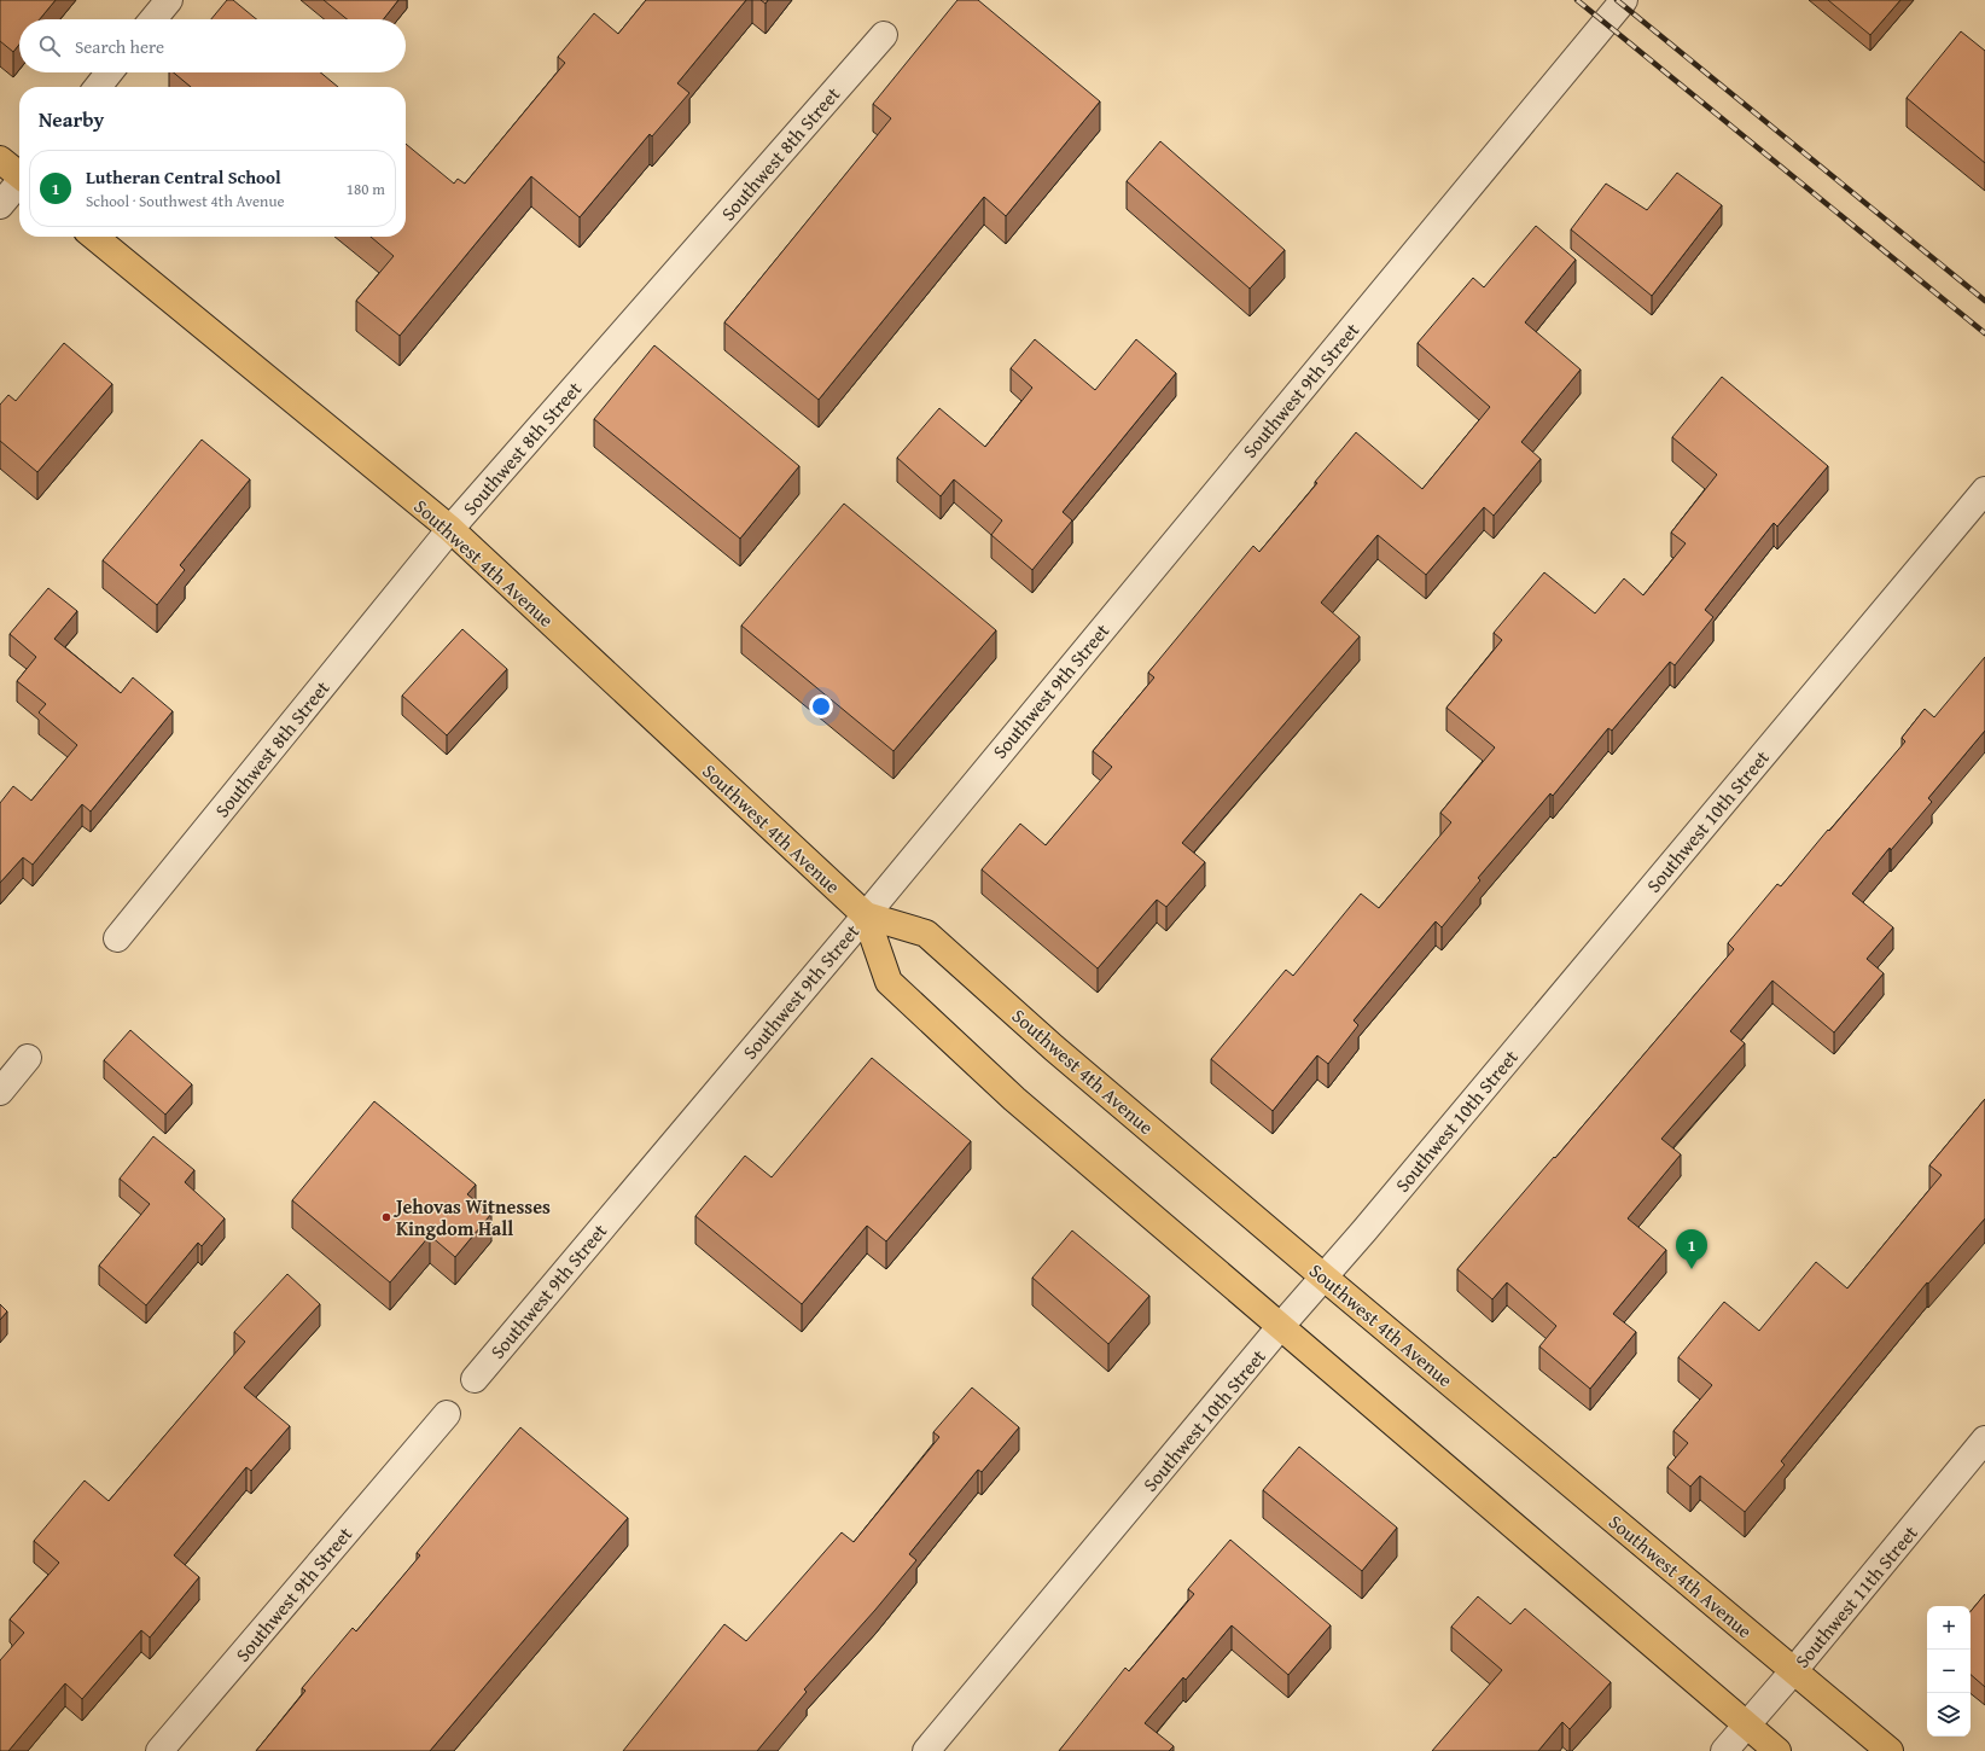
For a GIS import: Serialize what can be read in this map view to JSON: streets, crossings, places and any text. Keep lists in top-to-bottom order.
{
  "streets": {
    "main road": ["Southwest 4th Avenue"],
    "street": [
      "Southwest 8th Street",
      "Southwest 9th Street",
      "Southwest 10th Street",
      "Southwest 11th Street"
    ]
  },
  "crossings": [
    ["Southwest 8th Street", "Southwest 4th Avenue"],
    ["Southwest 9th Street", "Southwest 4th Avenue"],
    ["Southwest 4th Avenue", "Southwest 10th Street"],
    ["Southwest 4th Avenue", "Southwest 11th Street"]
  ],
  "places": ["Jehovas Witnesses Kingdom Hall"],
  "page": {
    "search": "Search here",
    "heading": "Nearby",
    "list": [
      {
        "mark": "1",
        "name": "Lutheran Central School",
        "note": "School · Southwest 4th Avenue",
        "value": "180 m"
      }
    ],
    "pins": "1",
    "map_buttons": ["+", "−"]
  }
}
